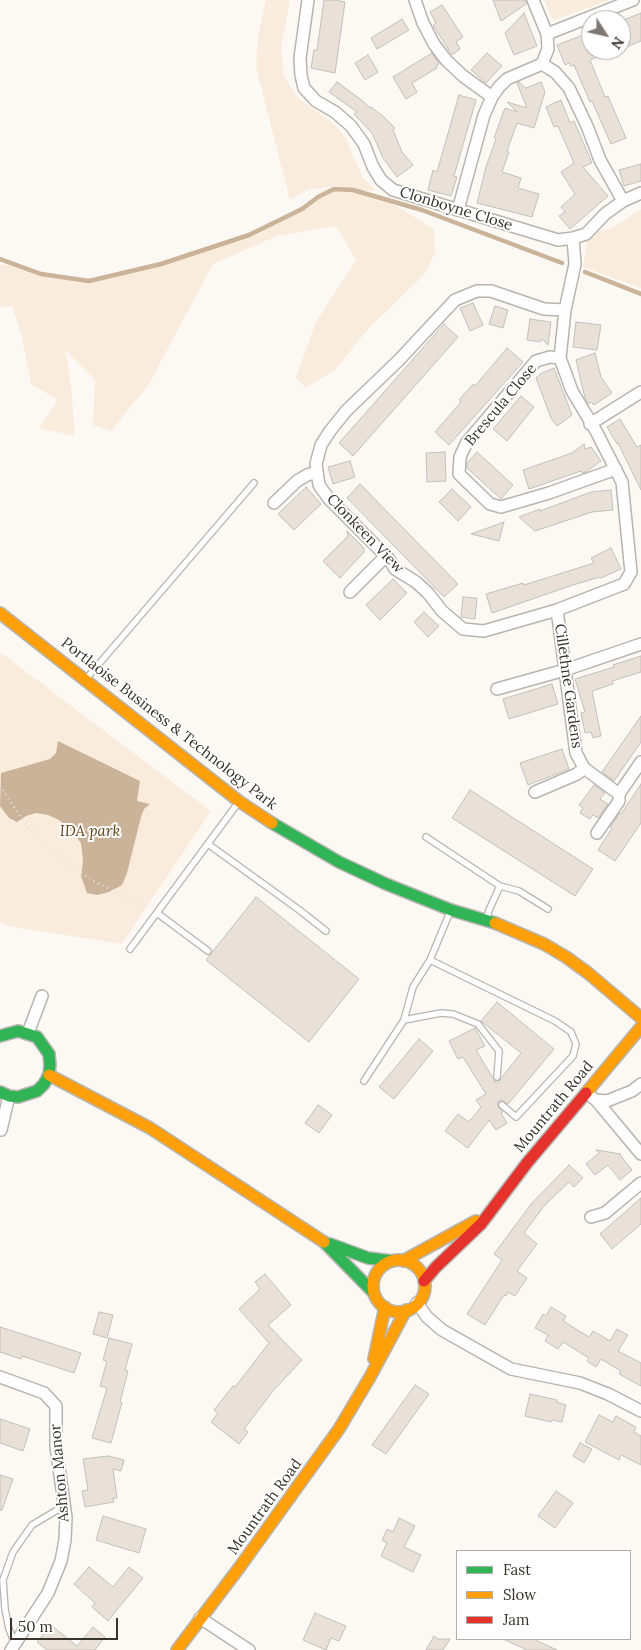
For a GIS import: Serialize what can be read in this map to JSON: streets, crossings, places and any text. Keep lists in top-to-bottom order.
{
  "streets": {
    "main road": ["Portlaoise Business & Technology Park", "Mountrath Road"],
    "street": [
      "Clonboyne Close",
      "Brescula Close",
      "Clonkeen View",
      "Cillethne Gardens",
      "Ashton Manor"
    ]
  },
  "crossings": [
    ["Clonkeen View", "Cillethne Gardens"]
  ],
  "parks": ["IDA park"],
  "legend": ["Fast", "Slow", "Jam"],
  "scale_bar": "50 m",
  "north": "bottom right"
}
